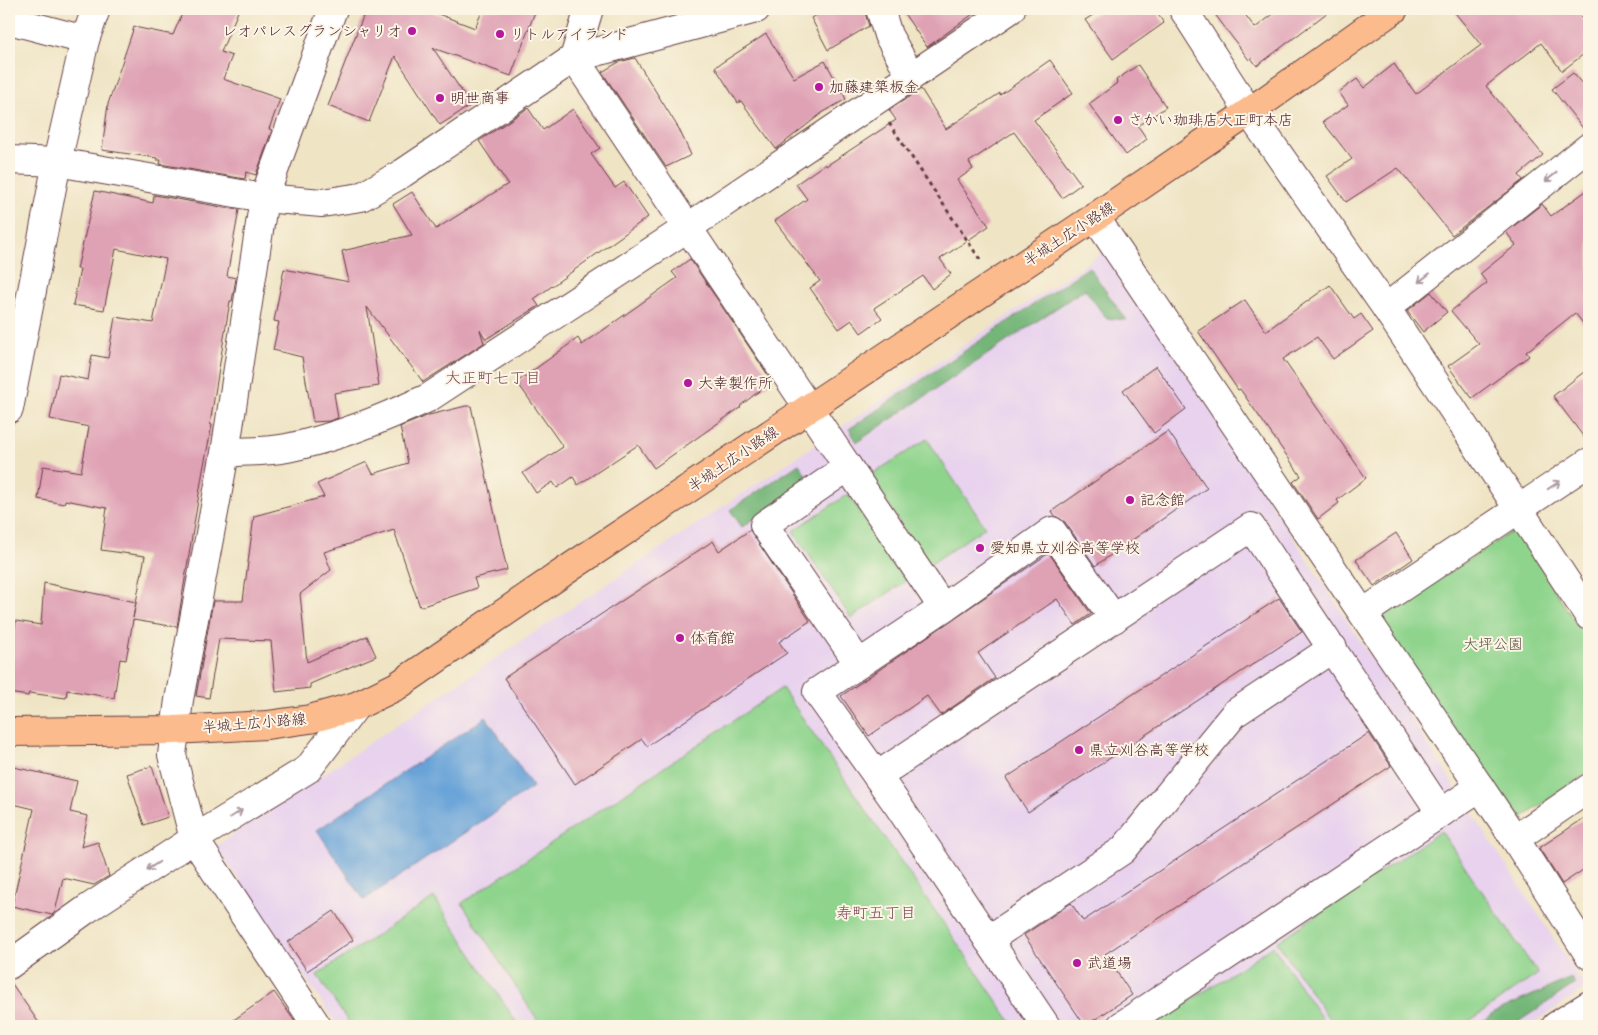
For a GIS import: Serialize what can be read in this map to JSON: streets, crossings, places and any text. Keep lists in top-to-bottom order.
{
  "streets": {
    "main road": ["半城土広小路線"]
  },
  "districts": ["大正町七丁目", "寿町五丁目"],
  "parks": ["大坪公園"],
  "places": [
    "レオパレスグランシャリオ",
    "リトルアイランド",
    "加藤建築板金",
    "明世商事",
    "さかい珈琲店大正町本店",
    "大幸製作所",
    "記念館",
    "愛知県立刈谷高等学校",
    "体育館",
    "県立刈谷高等学校",
    "武道場"
  ]
}
